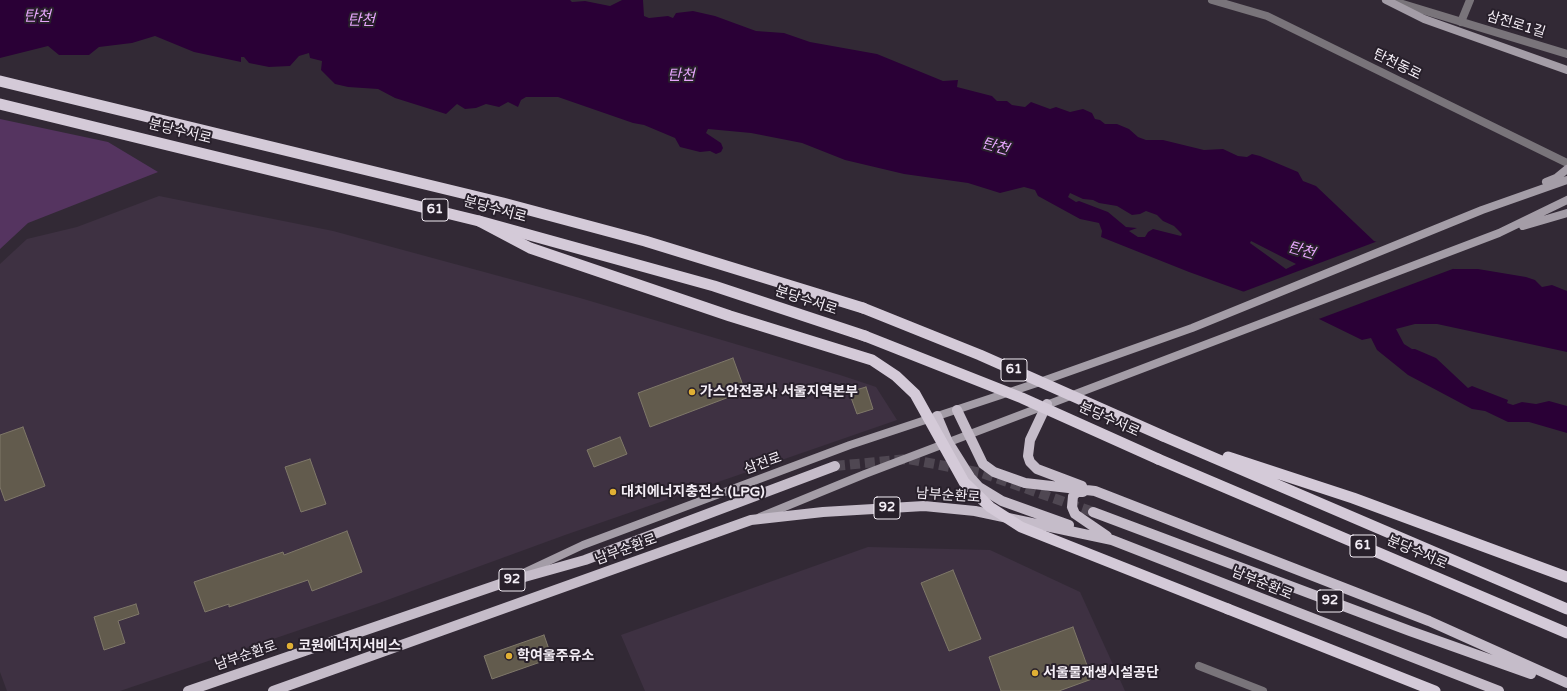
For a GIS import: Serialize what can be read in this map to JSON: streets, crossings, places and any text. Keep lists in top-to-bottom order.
{
  "streets": {
    "highway": ["분당수서로", "61"],
    "main road": ["삼전로", "남부순환로", "92"],
    "street": ["삼전로1길", "탄천동로"]
  },
  "crossings": [
    ["삼전로", "남부순환로"]
  ],
  "water": ["탄천"],
  "places": [
    "가스안전공사 서울지역본부",
    "대치에너지충전소 (LPG)",
    "코원에너지서비스",
    "학여울주유소",
    "서울물재생시설공단"
  ]
}
